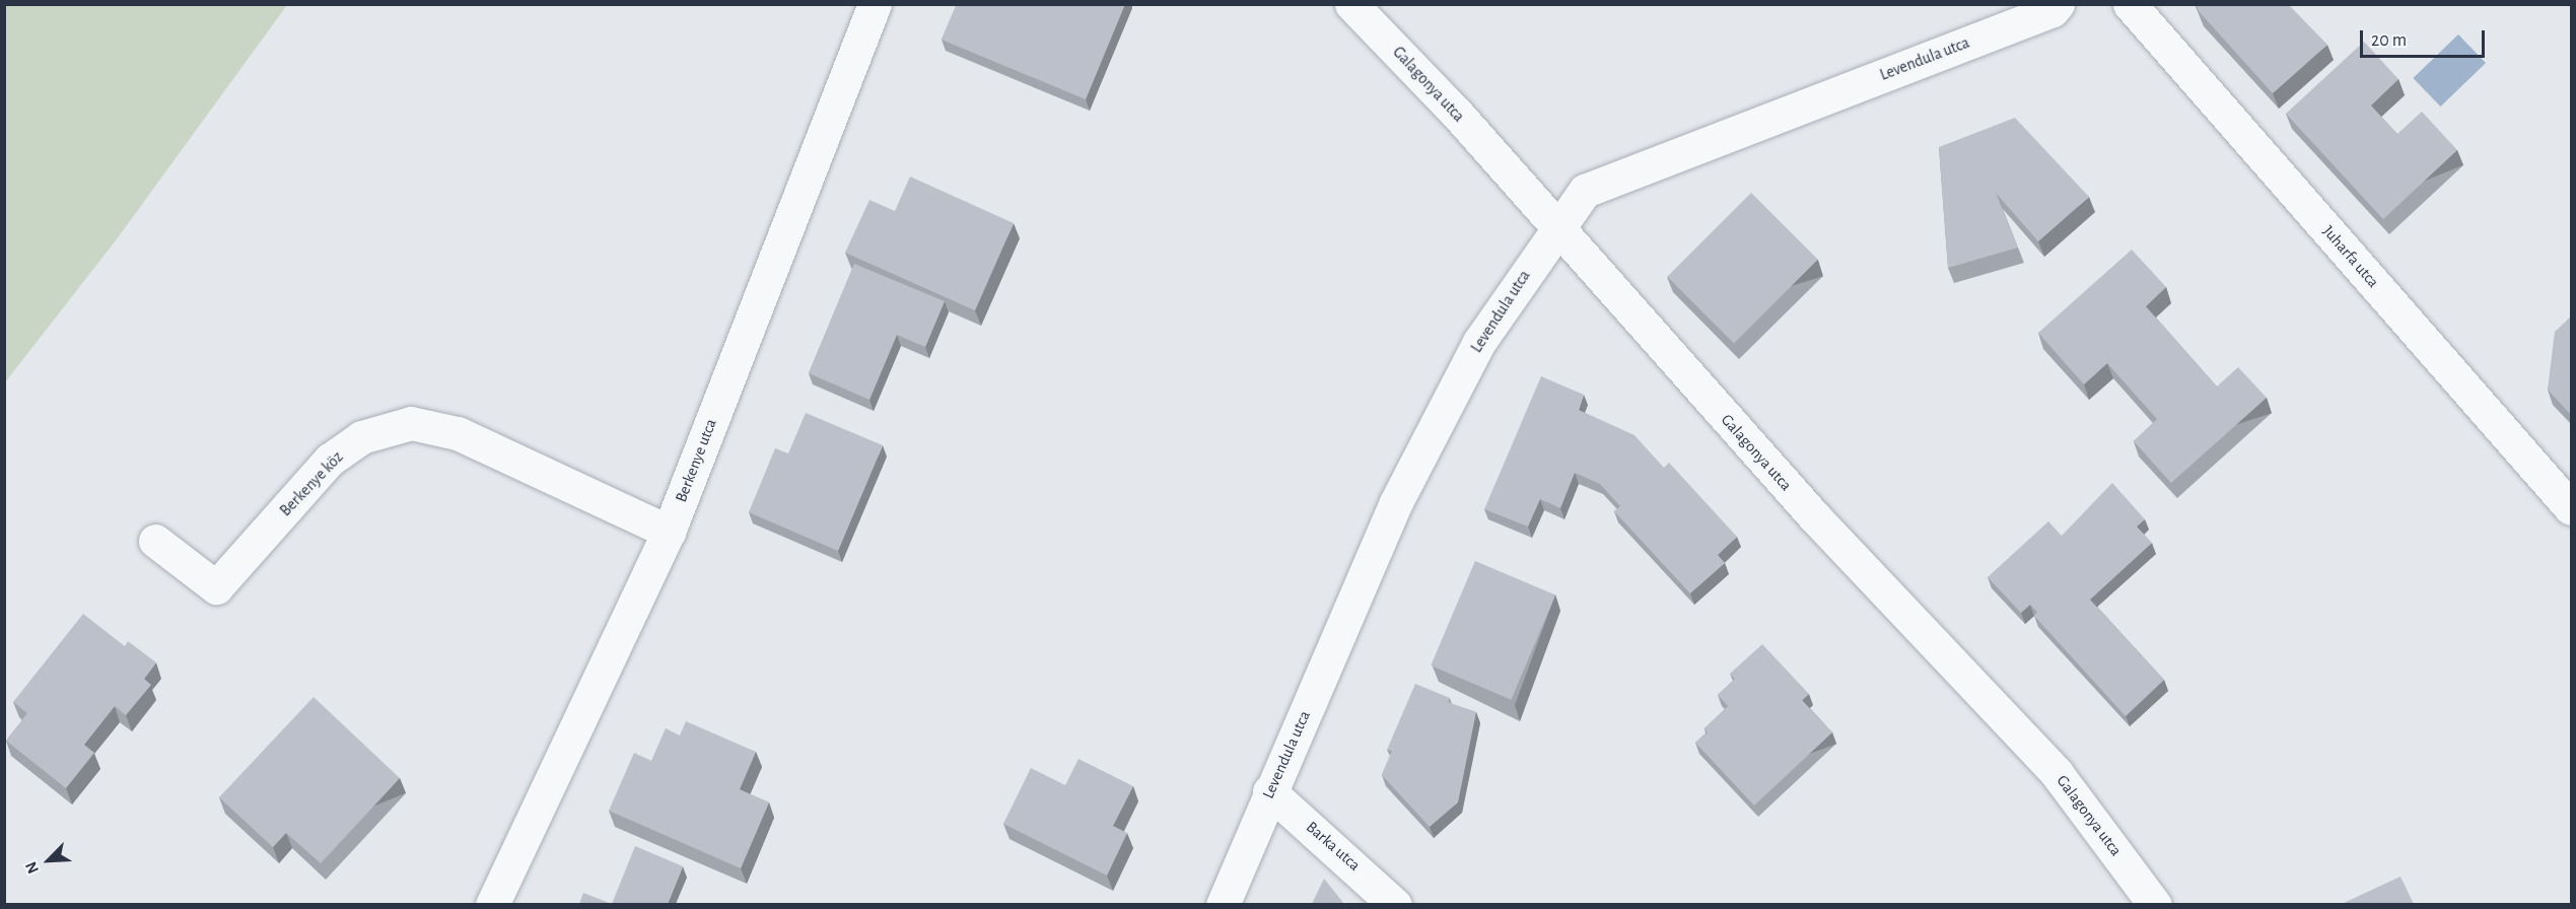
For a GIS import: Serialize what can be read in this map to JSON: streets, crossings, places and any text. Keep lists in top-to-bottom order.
{
  "streets": {
    "street": [
      "Levendula utca",
      "Galagonya utca",
      "Juharfa utca",
      "Berkenye utca",
      "Berkenye köz",
      "Barka utca"
    ]
  },
  "crossings": [
    ["Levendula utca", "Galagonya utca"],
    ["Levendula utca", "Barka utca"],
    ["Berkenye utca", "Berkenye köz"]
  ],
  "scale_bar": "20 m",
  "north": "bottom left"
}
